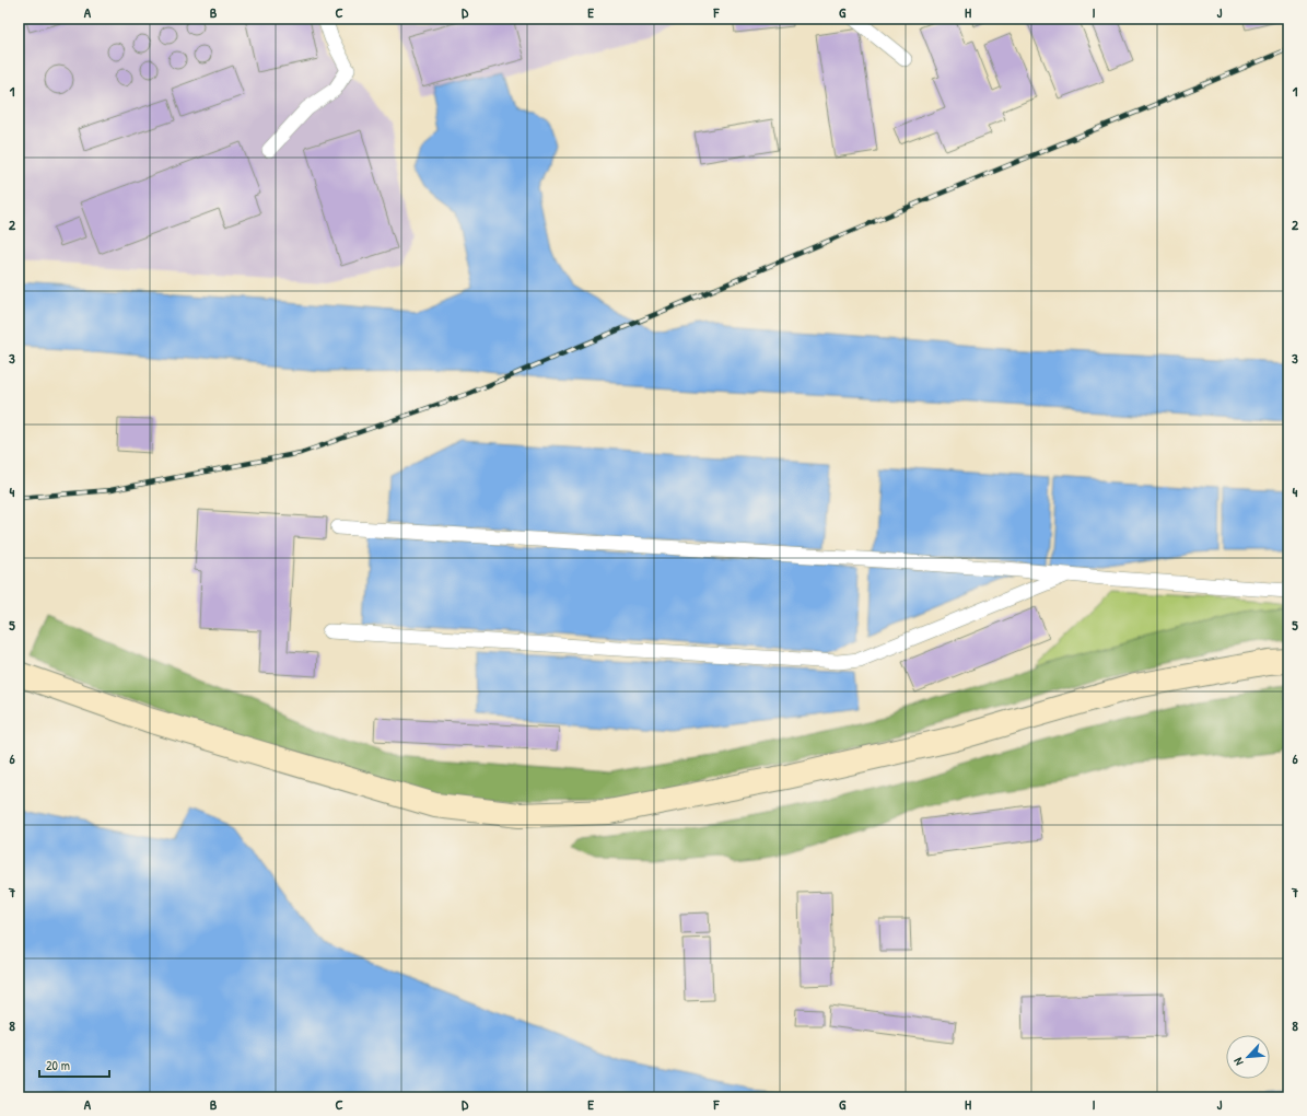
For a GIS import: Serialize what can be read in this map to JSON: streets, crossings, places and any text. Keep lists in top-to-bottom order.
{
  "scale_bar": "20 m",
  "north": "bottom left",
  "grid": {
    "columns": [
      "A",
      "B",
      "C",
      "D",
      "E",
      "F",
      "G",
      "H",
      "I",
      "J"
    ],
    "rows": [
      "1",
      "2",
      "3",
      "4",
      "5",
      "6",
      "7",
      "8"
    ]
  }
}
